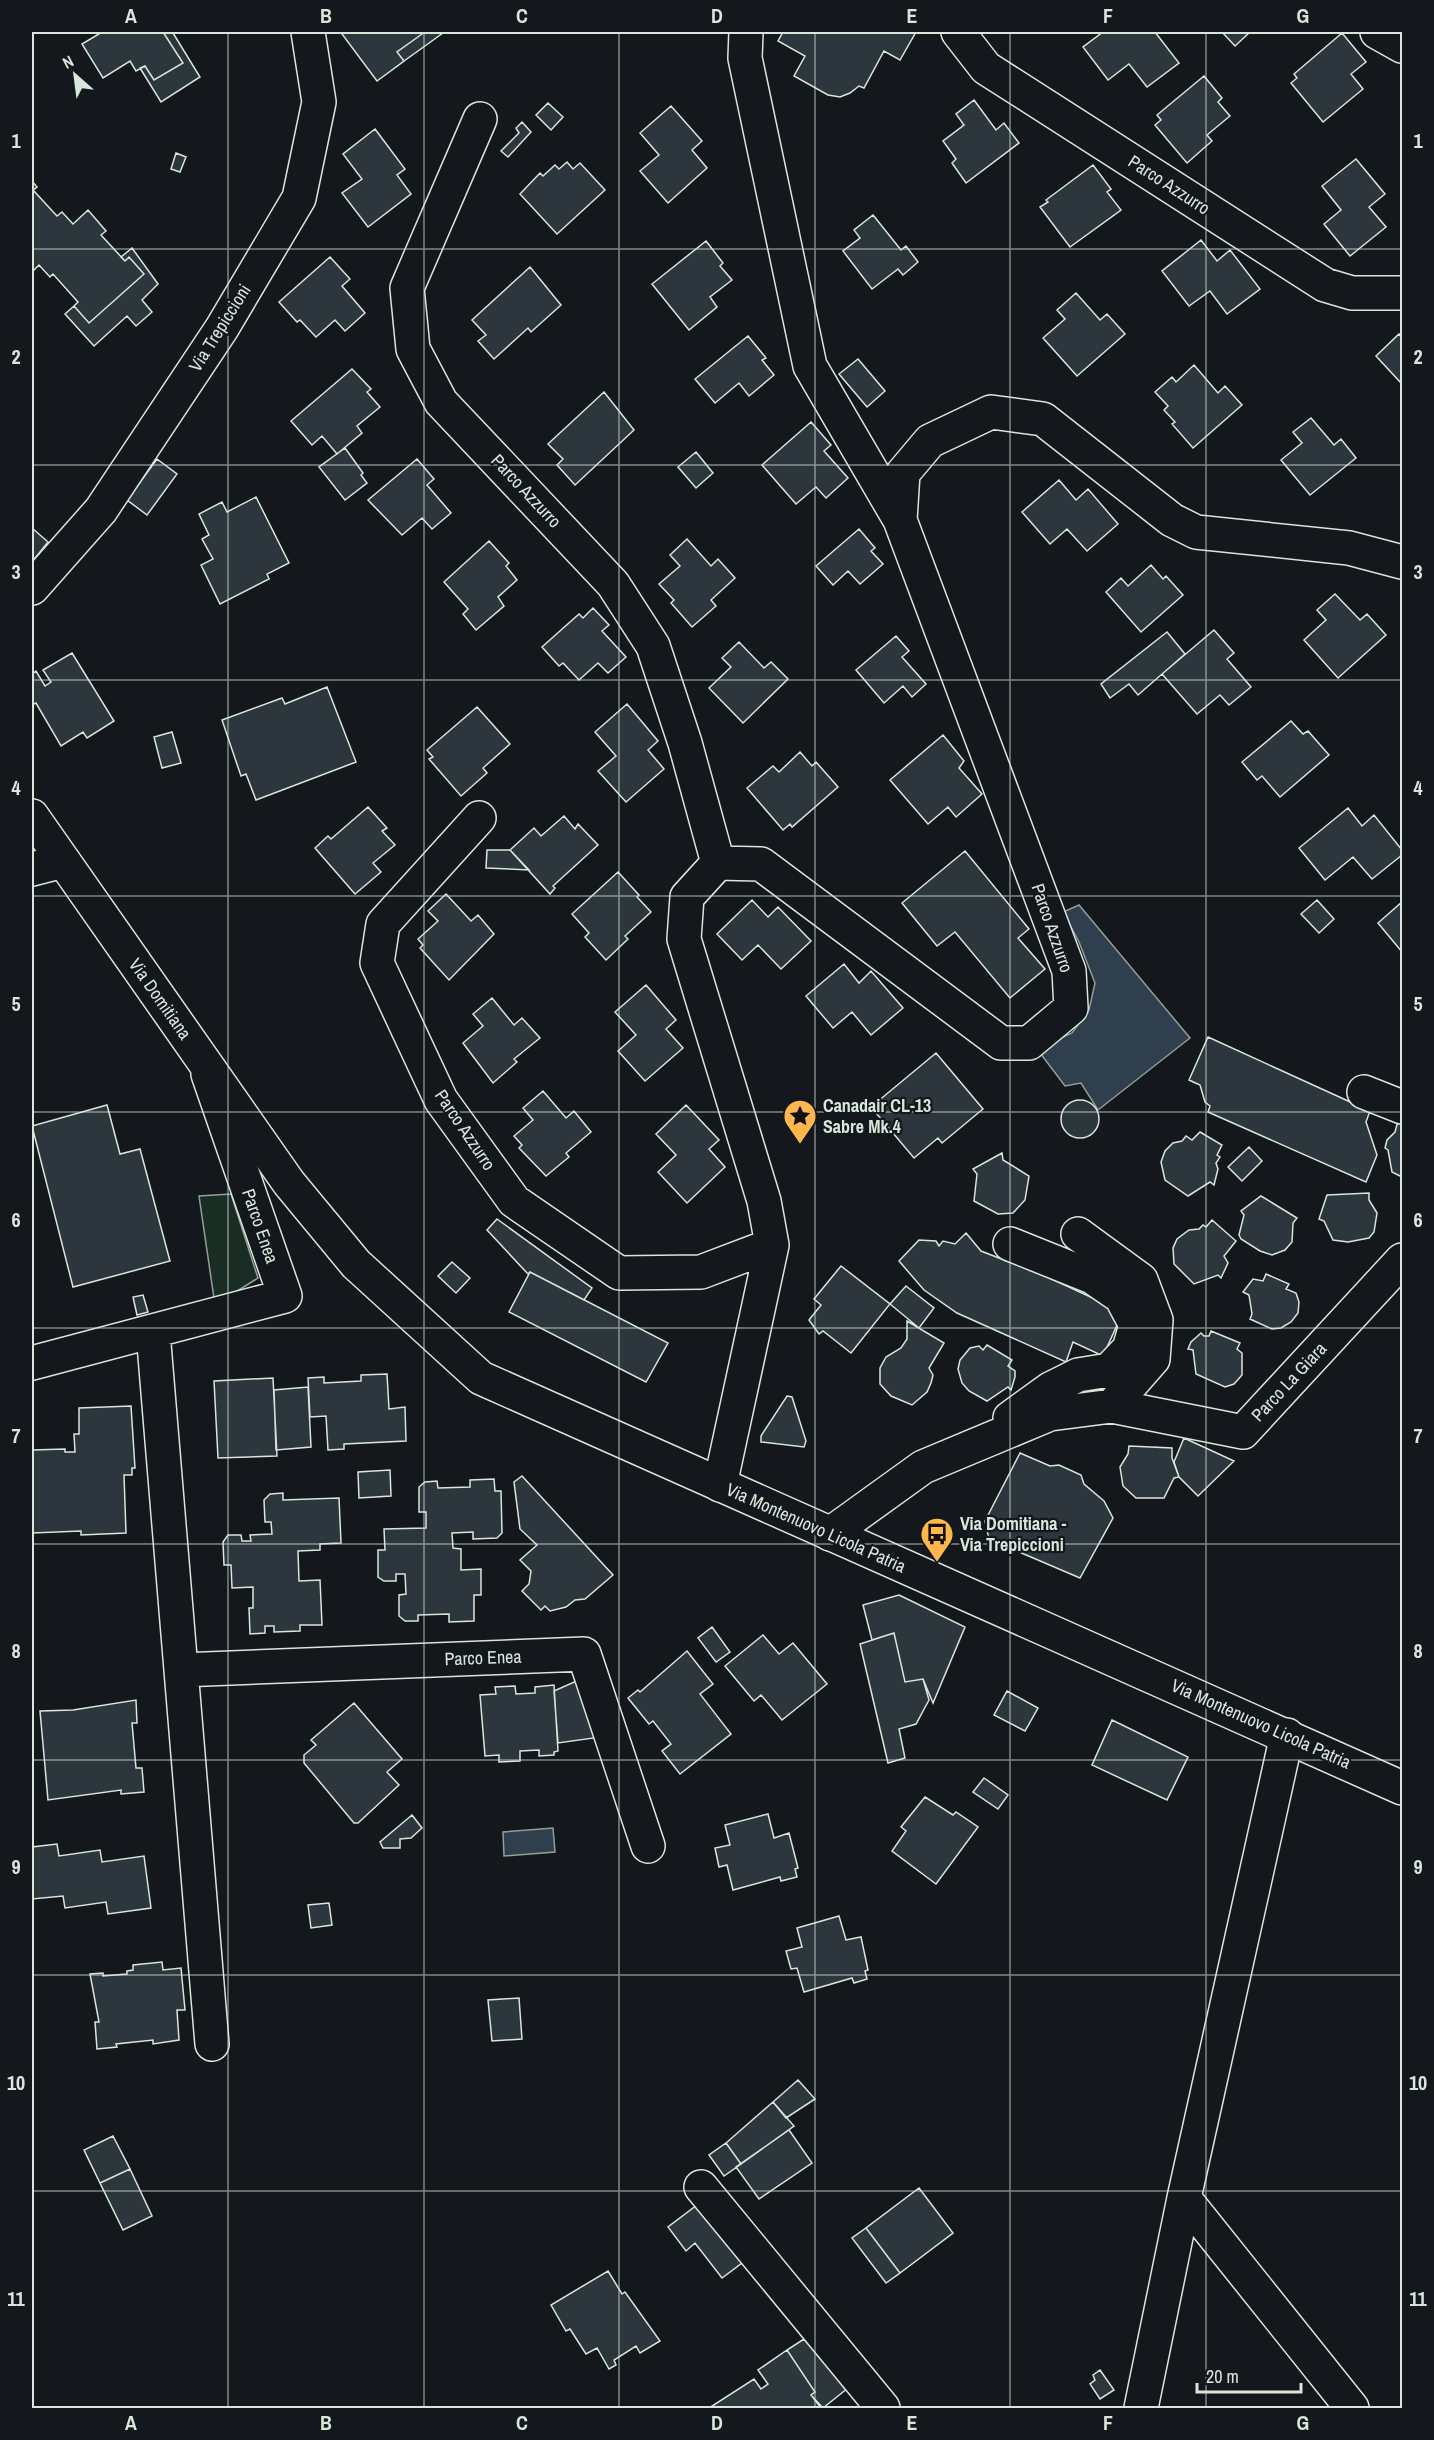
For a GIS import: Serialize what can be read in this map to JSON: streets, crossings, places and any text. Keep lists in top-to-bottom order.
{
  "streets": {
    "street": [
      "Parco Azzurro",
      "Via Trepiccioni",
      "Via Domitiana",
      "Parco Enea",
      "Parco La Giara",
      "Via Montenuovo Licola Patria"
    ]
  },
  "crossings": [
    ["Via Domitiana", "Parco Enea"],
    ["Via Domitiana", "Via Montenuovo Licola Patria"],
    ["Parco La Giara", "Via Montenuovo Licola Patria"]
  ],
  "places": {
    "place": ["Canadair CL-13 Sabre Mk.4"],
    "bus stop": ["Via Domitiana - Via Trepiccioni"]
  },
  "scale_bar": "20 m",
  "north": "top left",
  "grid": {
    "columns": [
      "A",
      "B",
      "C",
      "D",
      "E",
      "F",
      "G"
    ],
    "rows": [
      "1",
      "2",
      "3",
      "4",
      "5",
      "6",
      "7",
      "8",
      "9",
      "10",
      "11"
    ]
  }
}
